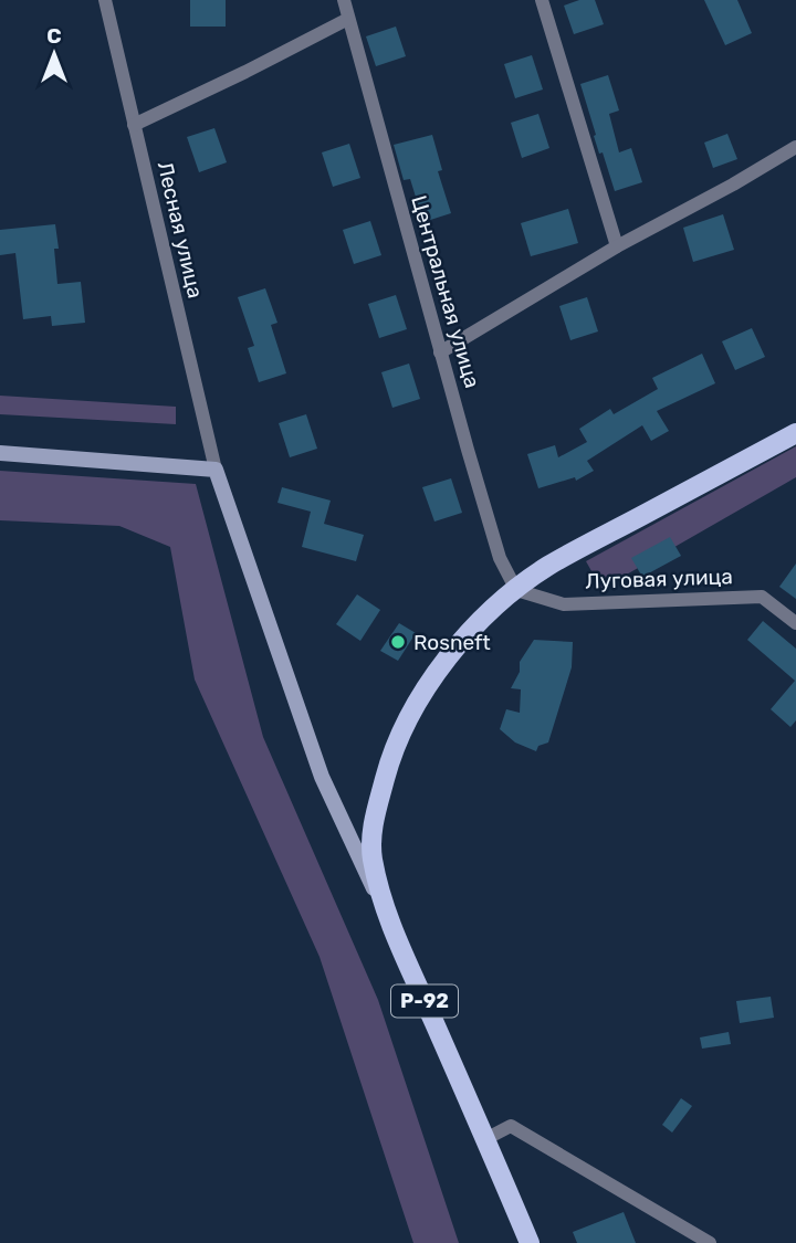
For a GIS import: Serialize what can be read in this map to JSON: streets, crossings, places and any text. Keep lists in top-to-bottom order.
{
  "streets": {
    "main road": ["Р-92"],
    "street": ["Лесная улица", "Центральная улица", "Луговая улица"]
  },
  "crossings": [
    ["Центральная улица", "Луговая улица"],
    ["Центральная улица", "Р-92"],
    ["Луговая улица", "Р-92"]
  ],
  "places": ["Rosneft"],
  "north": "top"
}
